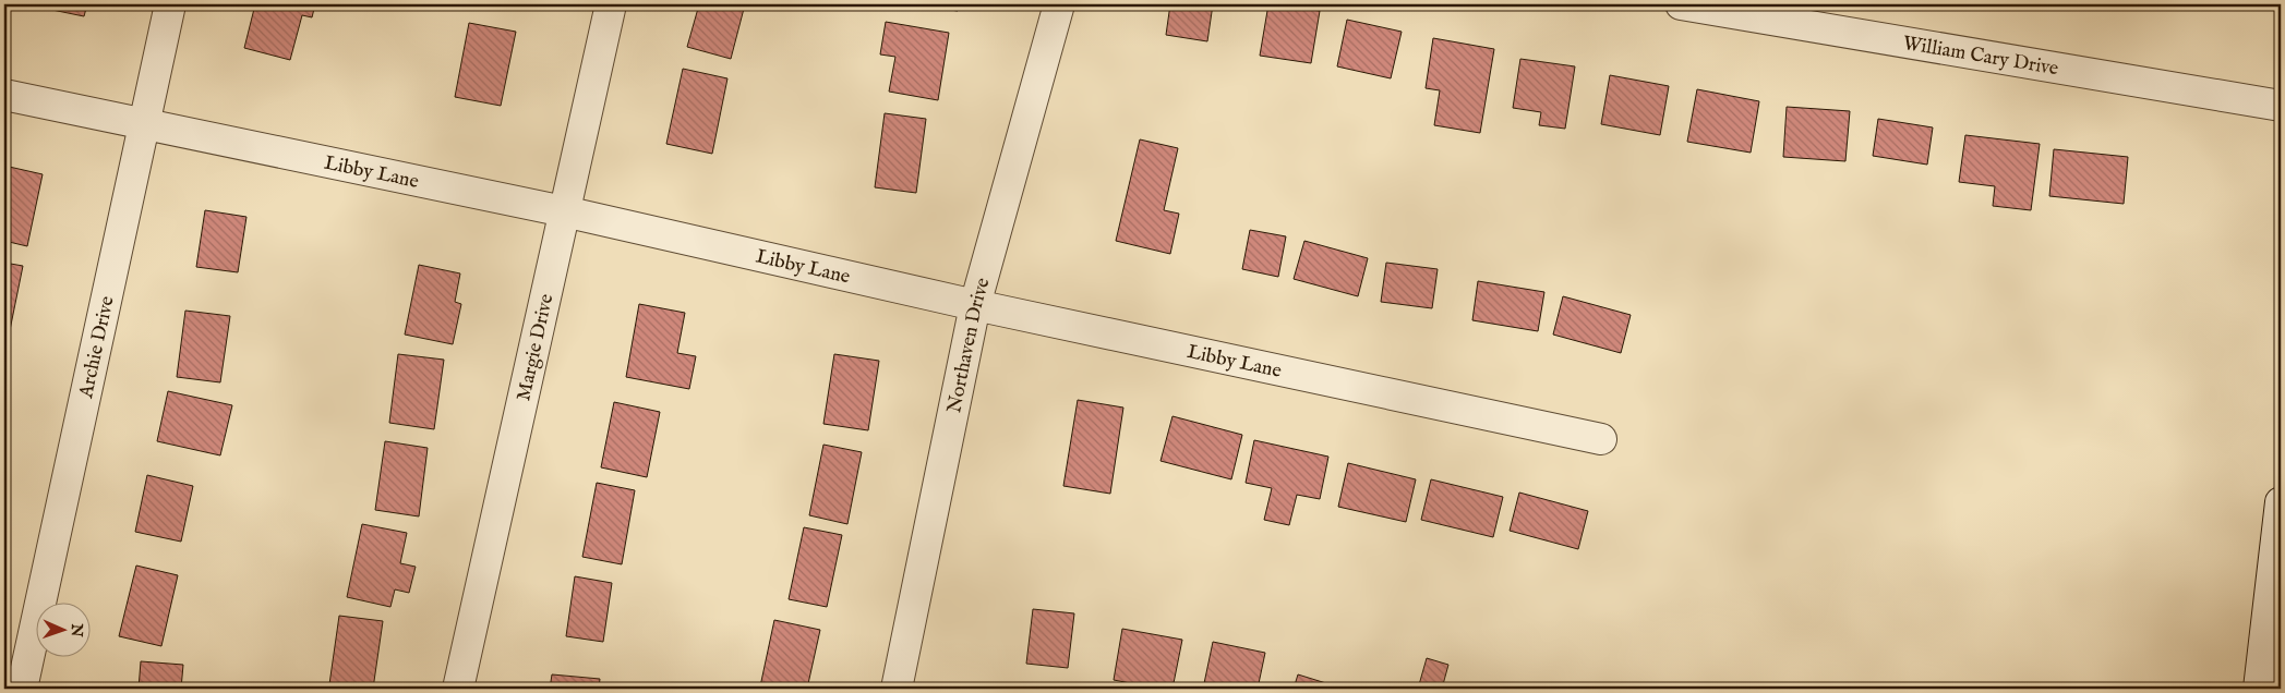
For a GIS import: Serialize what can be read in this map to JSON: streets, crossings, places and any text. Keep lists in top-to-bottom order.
{
  "streets": {
    "street": [
      "William Cary Drive",
      "Libby Lane",
      "Northaven Drive",
      "Archie Drive",
      "Margie Drive"
    ]
  },
  "crossings": [
    ["Libby Lane", "Northaven Drive"],
    ["Libby Lane", "Archie Drive"],
    ["Libby Lane", "Margie Drive"]
  ],
  "north": "right"
}
